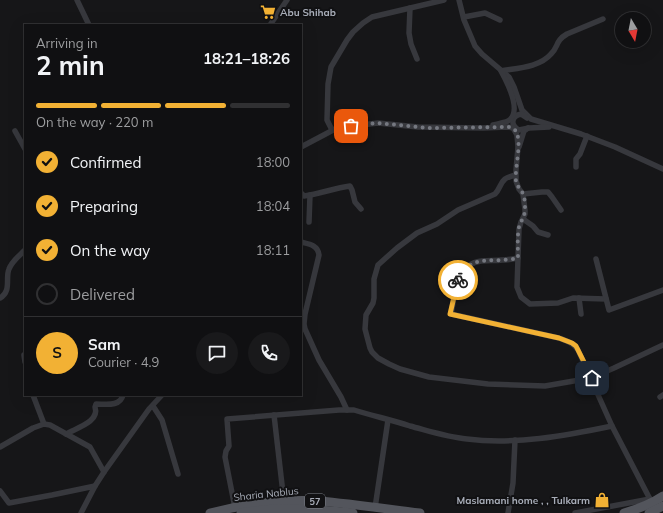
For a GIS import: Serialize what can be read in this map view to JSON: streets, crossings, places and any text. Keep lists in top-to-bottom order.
{
  "streets": {
    "main road": ["Sharia Nablus", "57"]
  },
  "places": {
    "supermarket": ["Abu Shihab"],
    "shop": ["Maslamani home , , Tulkarm"]
  },
  "north": "bottom",
  "page": {
    "heading": ["2 min", "Arriving in", "18:21–18:26"],
    "panel": ["Sam", "Courier · 4.9"],
    "bar": "On the way · 220 m",
    "list": [
      ["Confirmed", "18:00"],
      ["Preparing", "18:04"],
      ["On the way", "18:11"],
      "Delivered"
    ],
    "round": "S"
  }
}
